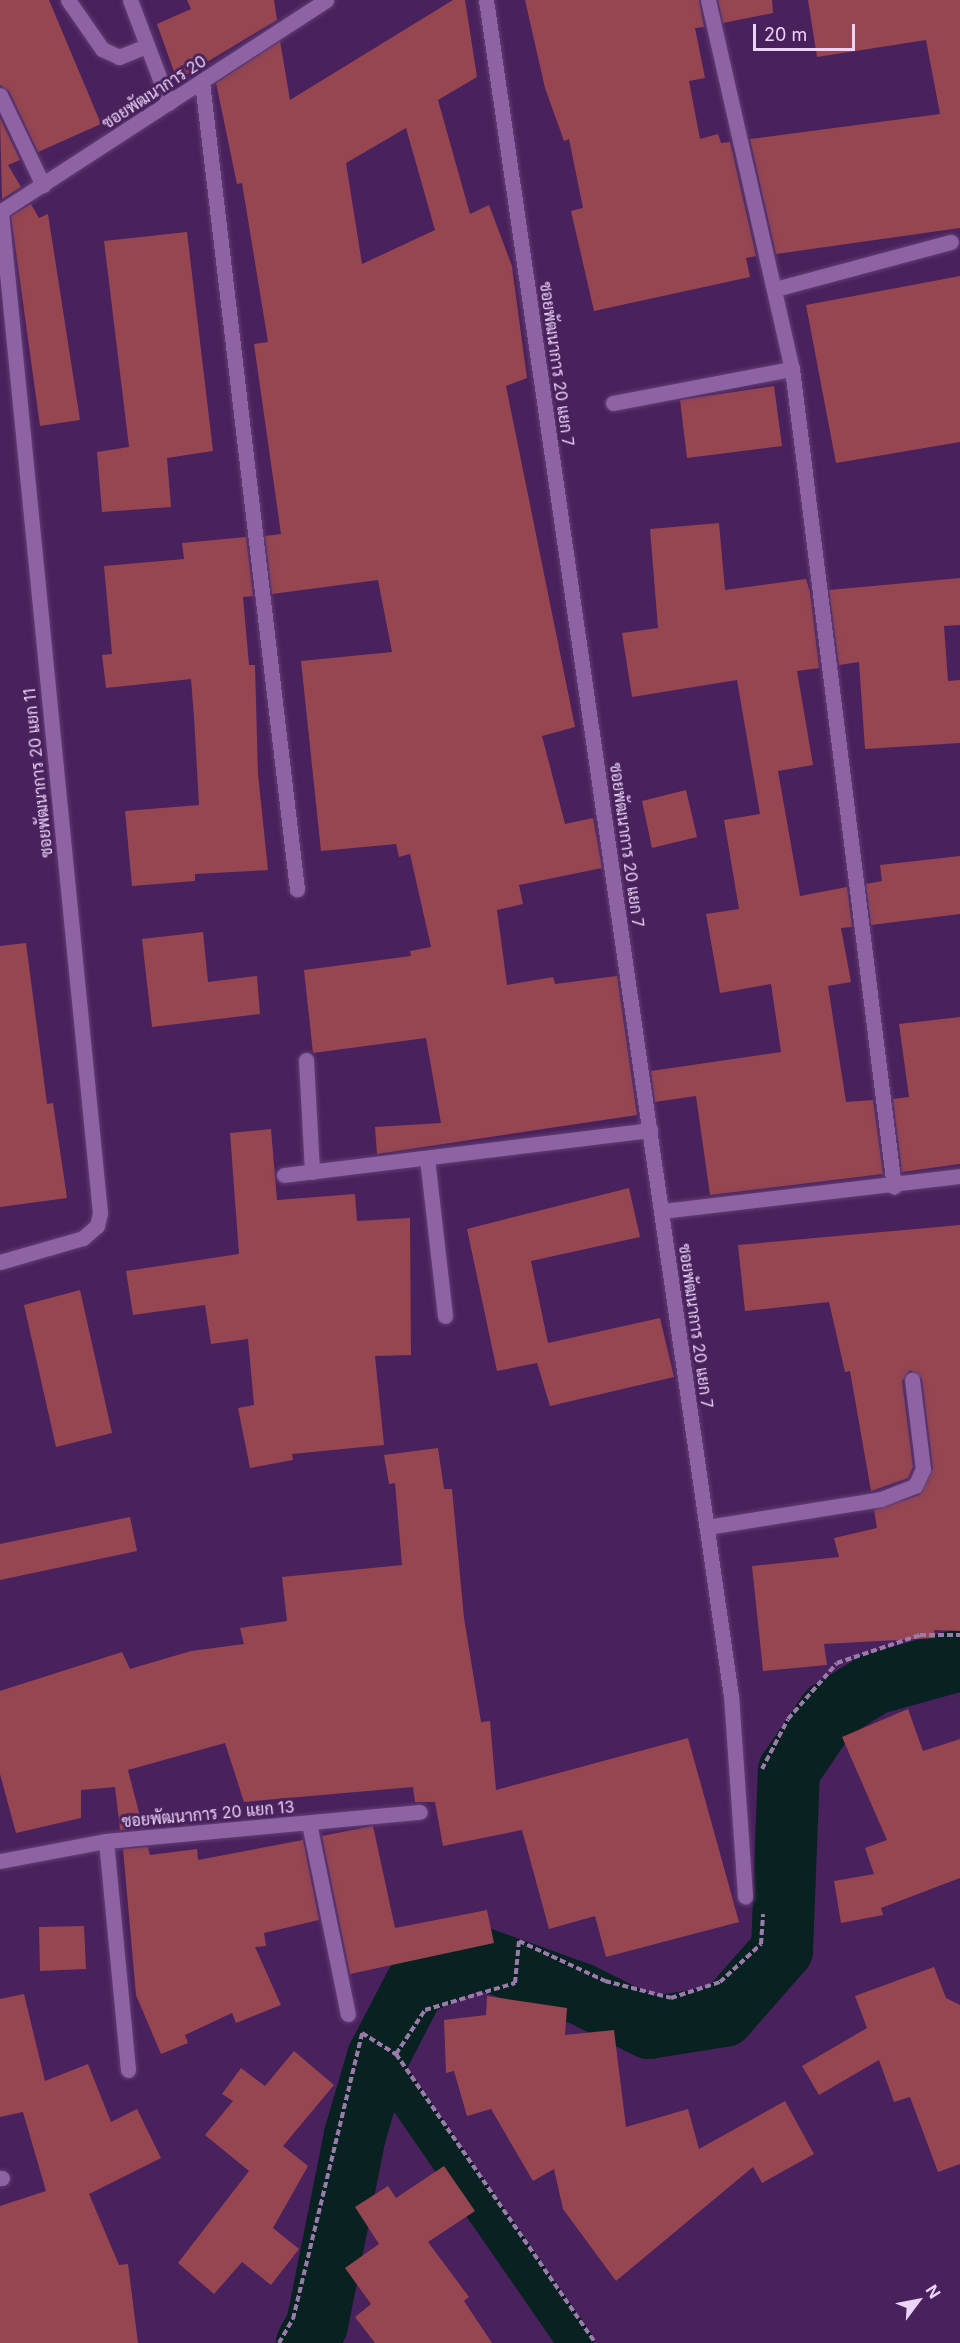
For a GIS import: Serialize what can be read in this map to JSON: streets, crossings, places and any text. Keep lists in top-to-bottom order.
{
  "streets": {
    "street": [
      "ซอยพัฒนาการ 20",
      "ซอยพัฒนาการ 20 แยก 7",
      "ซอยพัฒนาการ 20 แยก 11",
      "ซอยพัฒนาการ 20 แยก 13"
    ]
  },
  "crossings": [
    ["ซอยพัฒนาการ 20", "ซอยพัฒนาการ 20 แยก 11"]
  ],
  "scale_bar": "20 m",
  "north": "top right"
}
